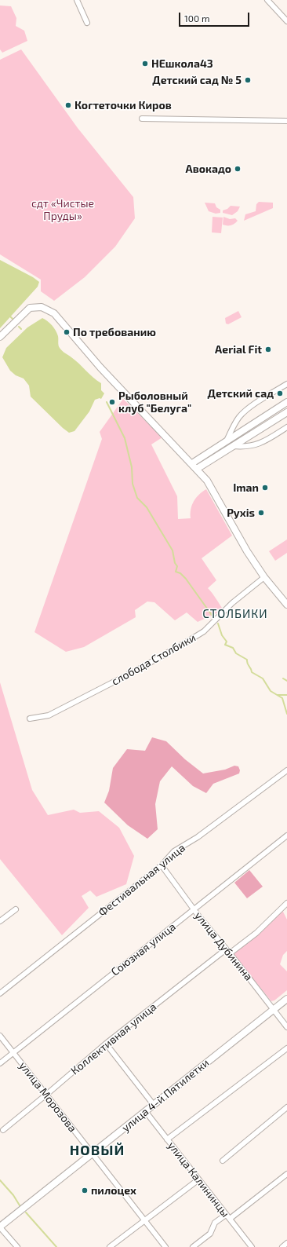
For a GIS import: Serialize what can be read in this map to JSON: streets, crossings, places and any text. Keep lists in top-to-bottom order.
{
  "streets": {
    "main road": ["улица 4-й Пятилетки"],
    "street": [
      "слобода Столбики",
      "Фестивальная улица",
      "улица Дубинина",
      "Союзная улица",
      "Коллективная улица",
      "улица Морозова",
      "улица Калининцы"
    ]
  },
  "crossings": [
    ["Фестивальная улица", "улица Дубинина"],
    ["улица Дубинина", "Союзная улица"],
    ["улица Дубинина", "Коллективная улица"],
    ["улица Дубинина", "улица 4-й Пятилетки"],
    ["Союзная улица", "улица Морозова"],
    ["Коллективная улица", "улица Морозова"],
    ["улица 4-й Пятилетки", "улица Морозова"],
    ["улица 4-й Пятилетки", "улица Калининцы"]
  ],
  "districts": ["СТОЛБИКИ", "НОВЫЙ"],
  "parks": ["сдт «Чистые Пруды»"],
  "places": [
    "НЕшкола43",
    "Детский сад № 5",
    "Когтеточки Киров",
    "Авокадо",
    "По требованию",
    "Aerial Fit",
    "Детский сад",
    "Рыболовный клуб \"Белуга\"",
    "Iman",
    "Pyxis",
    "пилоцех"
  ],
  "scale_bar": "100 m"
}
